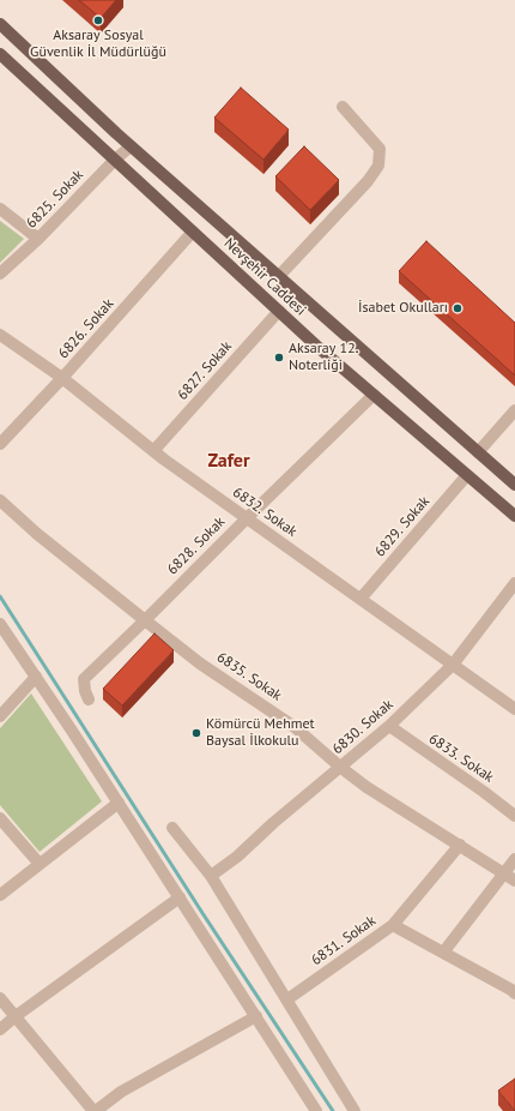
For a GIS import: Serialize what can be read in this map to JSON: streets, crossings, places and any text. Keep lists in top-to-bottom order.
{
  "streets": {
    "main road": ["Nevşehir Caddesi"],
    "street": [
      "6825. Sokak",
      "6826. Sokak",
      "6827. Sokak",
      "6832. Sokak",
      "6829. Sokak",
      "6828. Sokak",
      "6835. Sokak",
      "6830. Sokak",
      "6833. Sokak",
      "6831. Sokak"
    ]
  },
  "crossings": [
    ["6825. Sokak", "Nevşehir Caddesi"],
    ["Nevşehir Caddesi", "6826. Sokak"],
    ["Nevşehir Caddesi", "6827. Sokak"],
    ["Nevşehir Caddesi", "6829. Sokak"],
    ["Nevşehir Caddesi", "6828. Sokak"],
    ["6826. Sokak", "6832. Sokak"],
    ["6827. Sokak", "6832. Sokak"],
    ["6832. Sokak", "6829. Sokak"],
    ["6832. Sokak", "6828. Sokak"],
    ["6832. Sokak", "6830. Sokak"],
    ["6828. Sokak", "6835. Sokak"],
    ["6835. Sokak", "6830. Sokak"],
    ["6830. Sokak", "6833. Sokak"]
  ],
  "districts": ["Zafer"],
  "places": [
    "Aksaray Sosyal Güvenlik İl Müdürlüğü",
    "İsabet Okulları",
    "Aksaray 12. Noterliği",
    "Kömürcü Mehmet Baysal İlkokulu"
  ]
}
